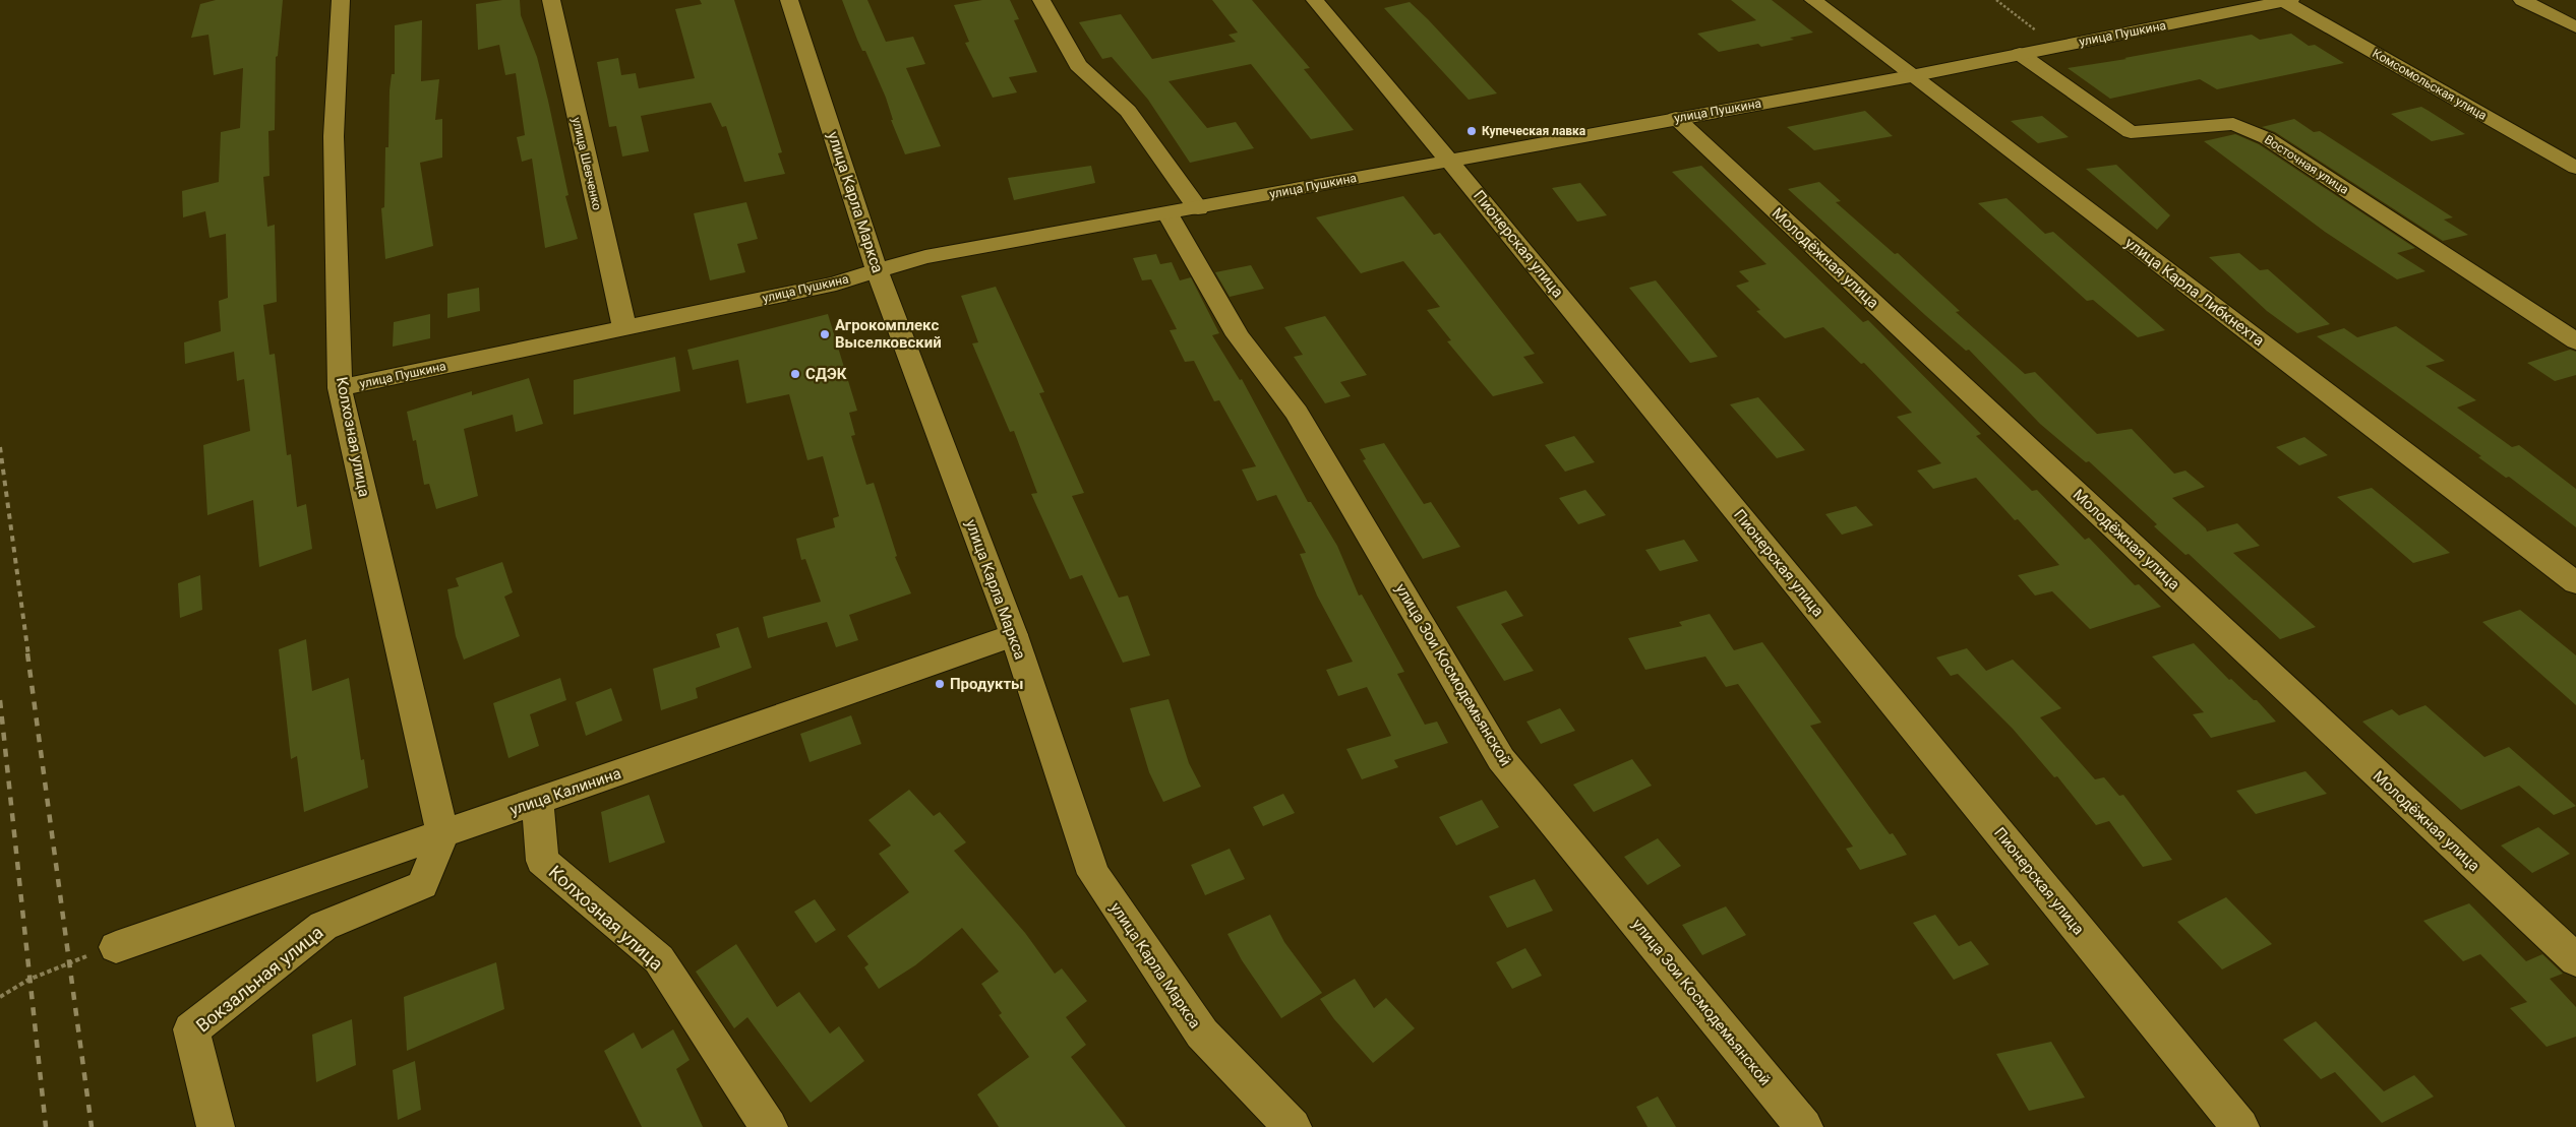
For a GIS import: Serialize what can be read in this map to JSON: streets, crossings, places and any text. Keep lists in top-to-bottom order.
{
  "streets": {
    "street": [
      "улица Пушкина",
      "Комсомольская улица",
      "улица Шевченко",
      "Восточная улица",
      "улица Карла Маркса",
      "Пионерская улица",
      "Молодёжная улица",
      "улица Карла Либкнехта",
      "Колхозная улица",
      "улица Зои Космодемьянской",
      "улица Калинина",
      "Вокзальная улица"
    ]
  },
  "crossings": [
    ["улица Пушкина", "Комсомольская улица"],
    ["улица Пушкина", "улица Шевченко"],
    ["улица Пушкина", "Восточная улица"],
    ["улица Пушкина", "улица Карла Маркса"],
    ["улица Пушкина", "Пионерская улица"],
    ["улица Пушкина", "Молодёжная улица"],
    ["улица Пушкина", "улица Карла Либкнехта"],
    ["улица Пушкина", "Колхозная улица"],
    ["улица Пушкина", "улица Зои Космодемьянской"],
    ["улица Карла Маркса", "улица Калинина"],
    ["Колхозная улица", "улица Калинина"],
    ["Колхозная улица", "Вокзальная улица"],
    ["улица Калинина", "Вокзальная улица"]
  ],
  "places": [
    "Купеческая лавка",
    "Агрокомплекс Выселковский",
    "СДЭК",
    "Продукты"
  ]
}
